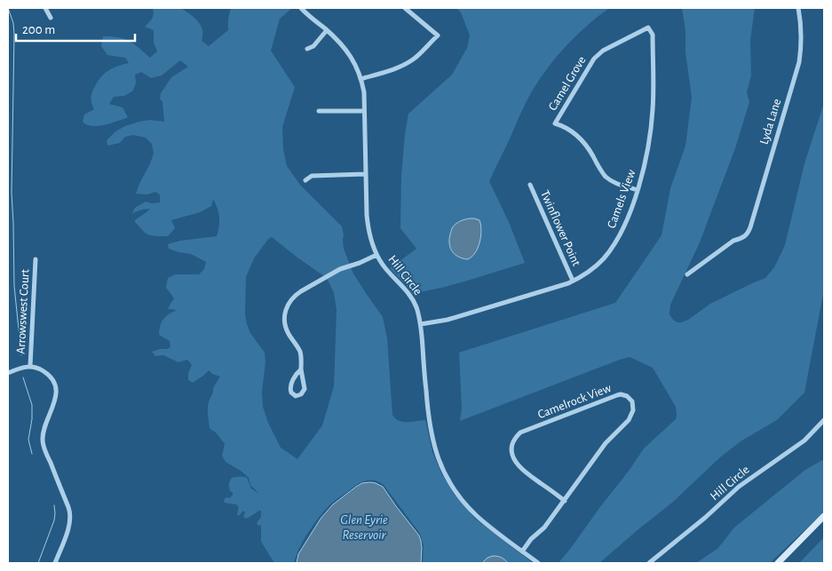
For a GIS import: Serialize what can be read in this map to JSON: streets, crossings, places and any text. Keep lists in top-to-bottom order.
{
  "streets": {
    "street": [
      "Camel Grove",
      "Lyda Lane",
      "Camels View",
      "Twinflower Point",
      "Hill Circle",
      "Arrowswest Court",
      "Camelrock View"
    ]
  },
  "crossings": [
    ["Camel Grove", "Camels View"],
    ["Camels View", "Twinflower Point"],
    ["Camels View", "Hill Circle"],
    ["Hill Circle", "Camelrock View"]
  ],
  "water": ["Glen Eyrie Reservoir"],
  "scale_bar": "200 m"
}
